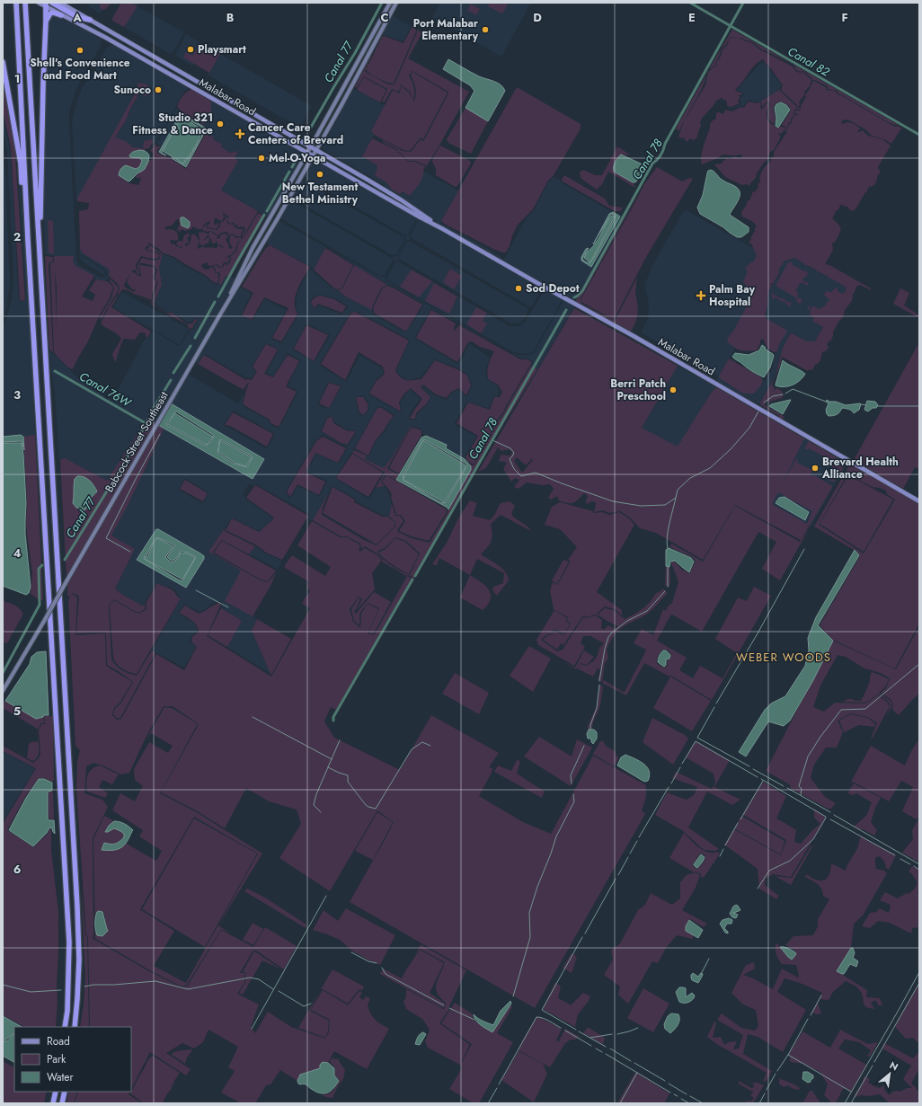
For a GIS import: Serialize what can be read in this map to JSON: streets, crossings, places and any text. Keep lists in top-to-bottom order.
{
  "streets": {
    "main road": ["Malabar Road", "Babcock Street Southeast"]
  },
  "crossings": [
    ["Malabar Road", "Babcock Street Southeast"]
  ],
  "districts": ["WEBER WOODS"],
  "water": [
    "Canal 82",
    "Canal 77",
    "Canal 78",
    "Canal 76W"
  ],
  "places": {
    "other": [
      "Port Malabar Elementary",
      "Playsmart",
      "Shell's Convenience and Food Mart",
      "Sunoco",
      "Studio 321 Fitness & Dance",
      "Mel-O-Yoga",
      "New Testament Bethel Ministry",
      "Sod Depot",
      "Berri Patch Preschool",
      "Brevard Health Alliance"
    ],
    "health": ["Cancer Care Centers of Brevard", "Palm Bay Hospital"]
  },
  "legend": ["Road", "Park", "Water"],
  "north": "top right",
  "grid": {
    "columns": [
      "A",
      "B",
      "C",
      "D",
      "E",
      "F"
    ],
    "rows": [
      "1",
      "2",
      "3",
      "4",
      "5",
      "6"
    ]
  }
}
